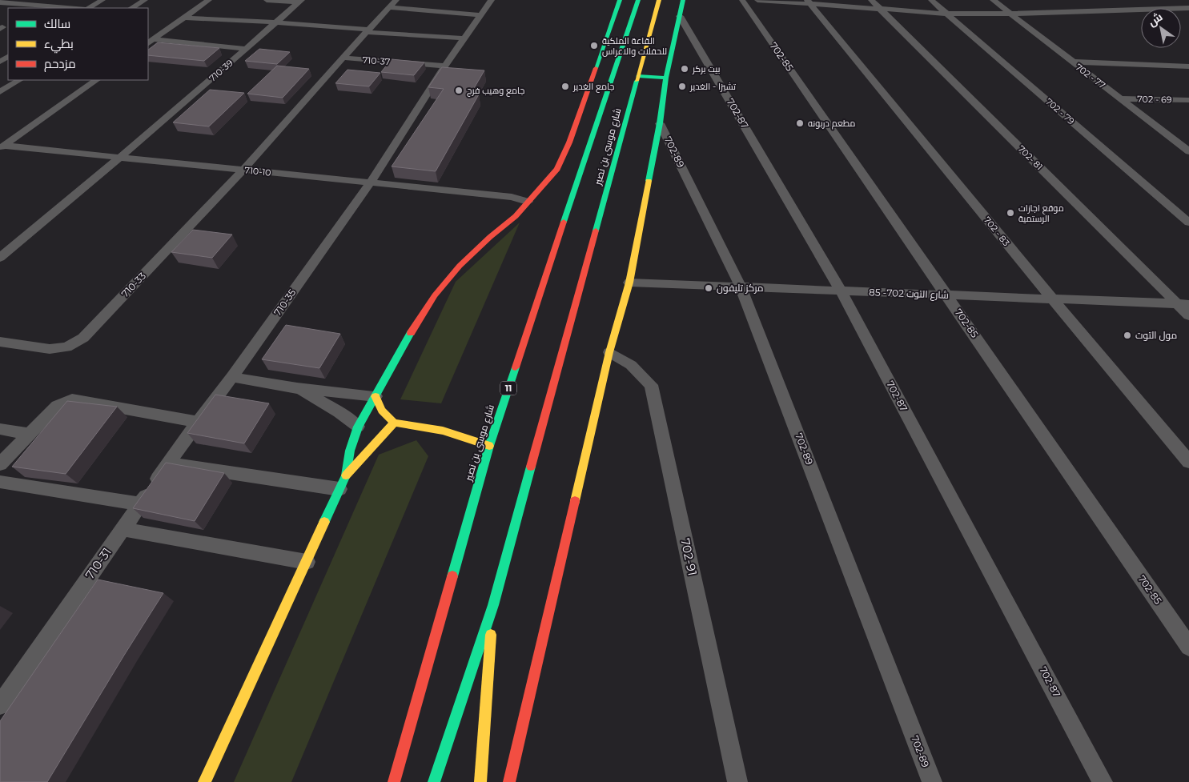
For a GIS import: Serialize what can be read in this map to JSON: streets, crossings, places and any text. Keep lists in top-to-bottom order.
{
  "streets": {
    "main road": ["شارع موسى بن نصير", "11"],
    "street": [
      "702-85",
      "710-37",
      "710-39",
      "702 - 77",
      "702 - 69",
      "702 - 79",
      "702-87",
      "702-89",
      "702- 81",
      "710-10",
      "702 - 83",
      "710-33",
      "شارع التوت 702- 85",
      "710-35",
      "702-91",
      "710-31"
    ]
  },
  "crossings": [
    ["702-85", "شارع التوت 702- 85"],
    ["710-39", "710-10"],
    ["702 - 77", "702 - 69"],
    ["702-87", "شارع التوت 702- 85"],
    ["702-89", "شارع التوت 702- 85"],
    ["702- 81", "شارع التوت 702- 85"],
    ["710-10", "710-33"],
    ["710-10", "710-35"],
    ["702 - 83", "شارع التوت 702- 85"],
    ["710-35", "710-31"]
  ],
  "places": [
    "القاعة الملكية للحفلات والاعراس",
    "بيت بركر",
    "جامع الغدير",
    "تشيزا - الغدير",
    "جامع وهيب فرج",
    "مطعم دربونه",
    "موقع اجازات الرستمية",
    "مركز تليفون",
    "مول التوت"
  ],
  "legend": ["سالك", "بطيء", "مزدحم"],
  "north": "top left"
}
